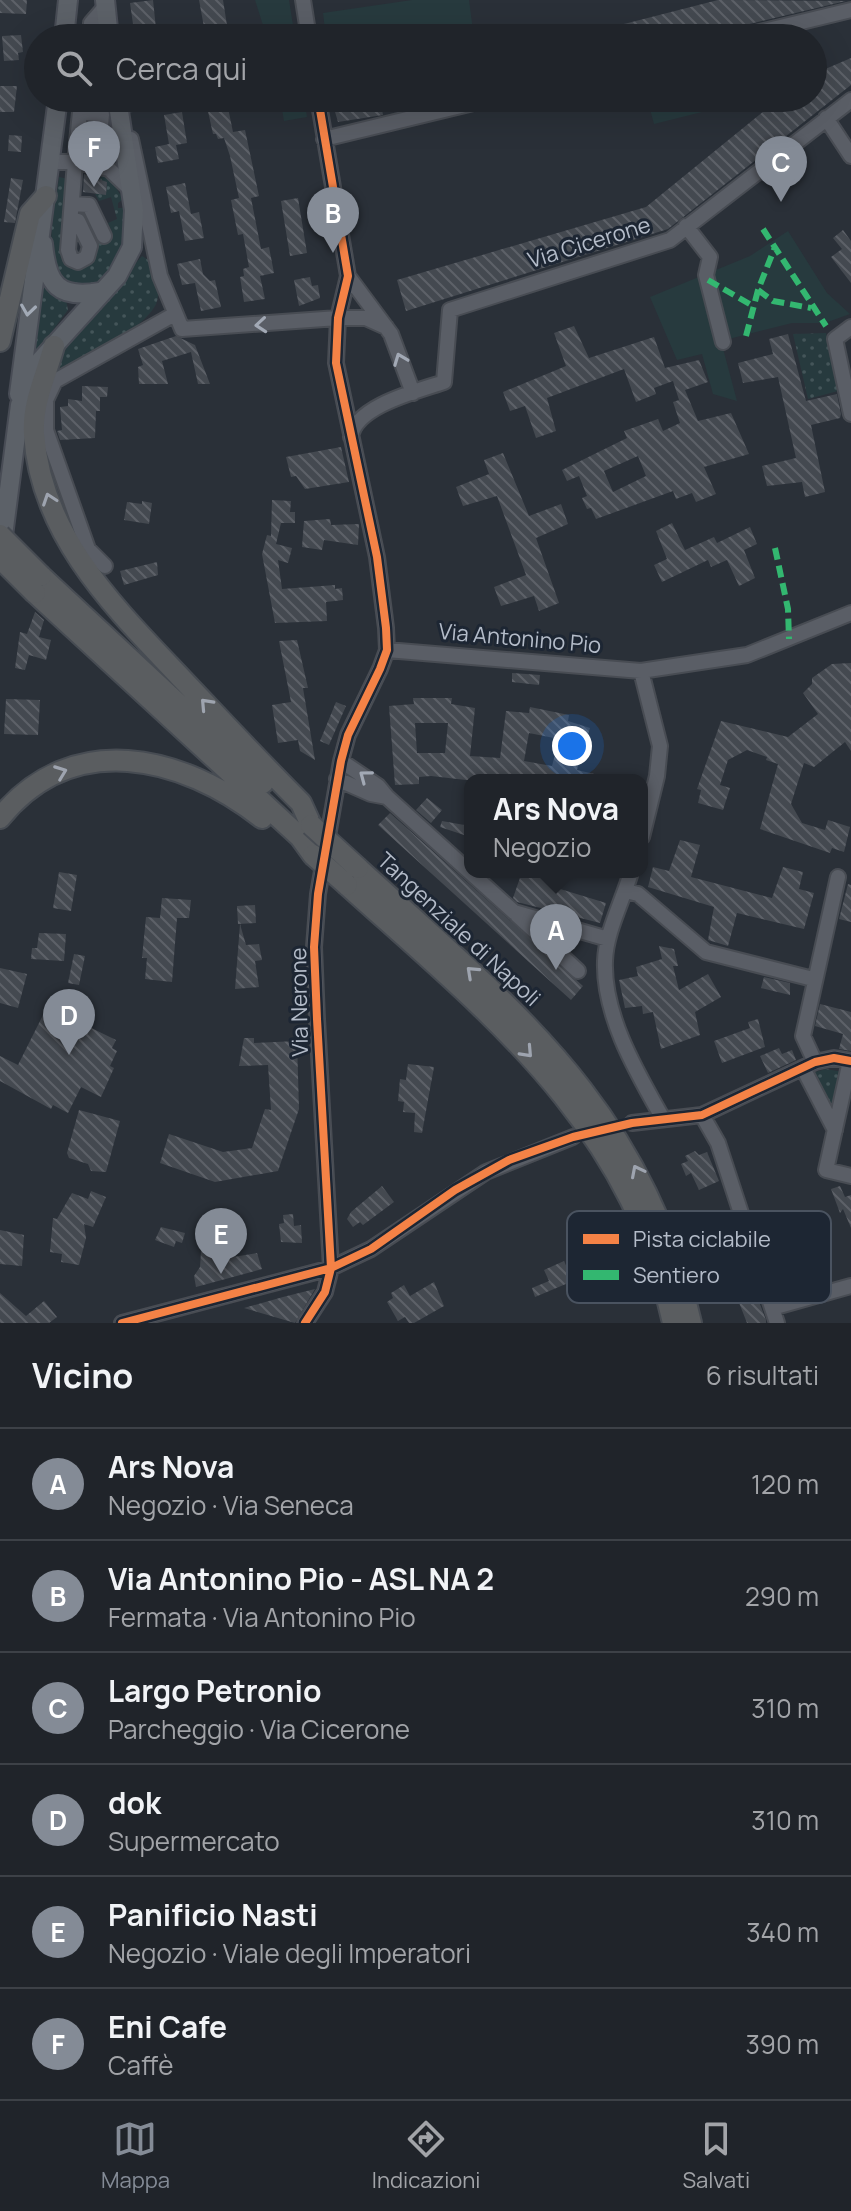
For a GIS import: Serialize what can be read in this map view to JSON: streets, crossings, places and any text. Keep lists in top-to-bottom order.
{
  "streets": {
    "highway": ["Tangenziale di Napoli"],
    "street": ["Via Cicerone", "Via Antonino Pio", "Via Nerone"]
  },
  "crossings": [
    ["Via Antonino Pio", "Via Nerone"]
  ],
  "legend": ["Pista ciclabile", "Sentiero"],
  "page": {
    "search": "Cerca qui",
    "pins": [
      "F",
      "C",
      "B",
      "A",
      "D",
      "E"
    ],
    "popup": ["Ars Nova", "Negozio"],
    "heading": ["Vicino", "6 risultati"],
    "list": [
      {
        "mark": "A",
        "name": "Ars Nova",
        "note": "Negozio · Via Seneca",
        "value": "120 m"
      },
      {
        "mark": "B",
        "name": "Via Antonino Pio - ASL NA 2",
        "note": "Fermata · Via Antonino Pio",
        "value": "290 m"
      },
      {
        "mark": "C",
        "name": "Largo Petronio",
        "note": "Parcheggio · Via Cicerone",
        "value": "310 m"
      },
      {
        "mark": "D",
        "name": "dok",
        "note": "Supermercato",
        "value": "310 m"
      },
      {
        "mark": "E",
        "name": "Panificio Nasti",
        "note": "Negozio · Viale degli Imperatori",
        "value": "340 m"
      },
      {
        "mark": "F",
        "name": "Eni Cafe",
        "note": "Caffè",
        "value": "390 m"
      }
    ],
    "nav": ["Mappa", "Indicazioni", "Salvati"]
  }
}
